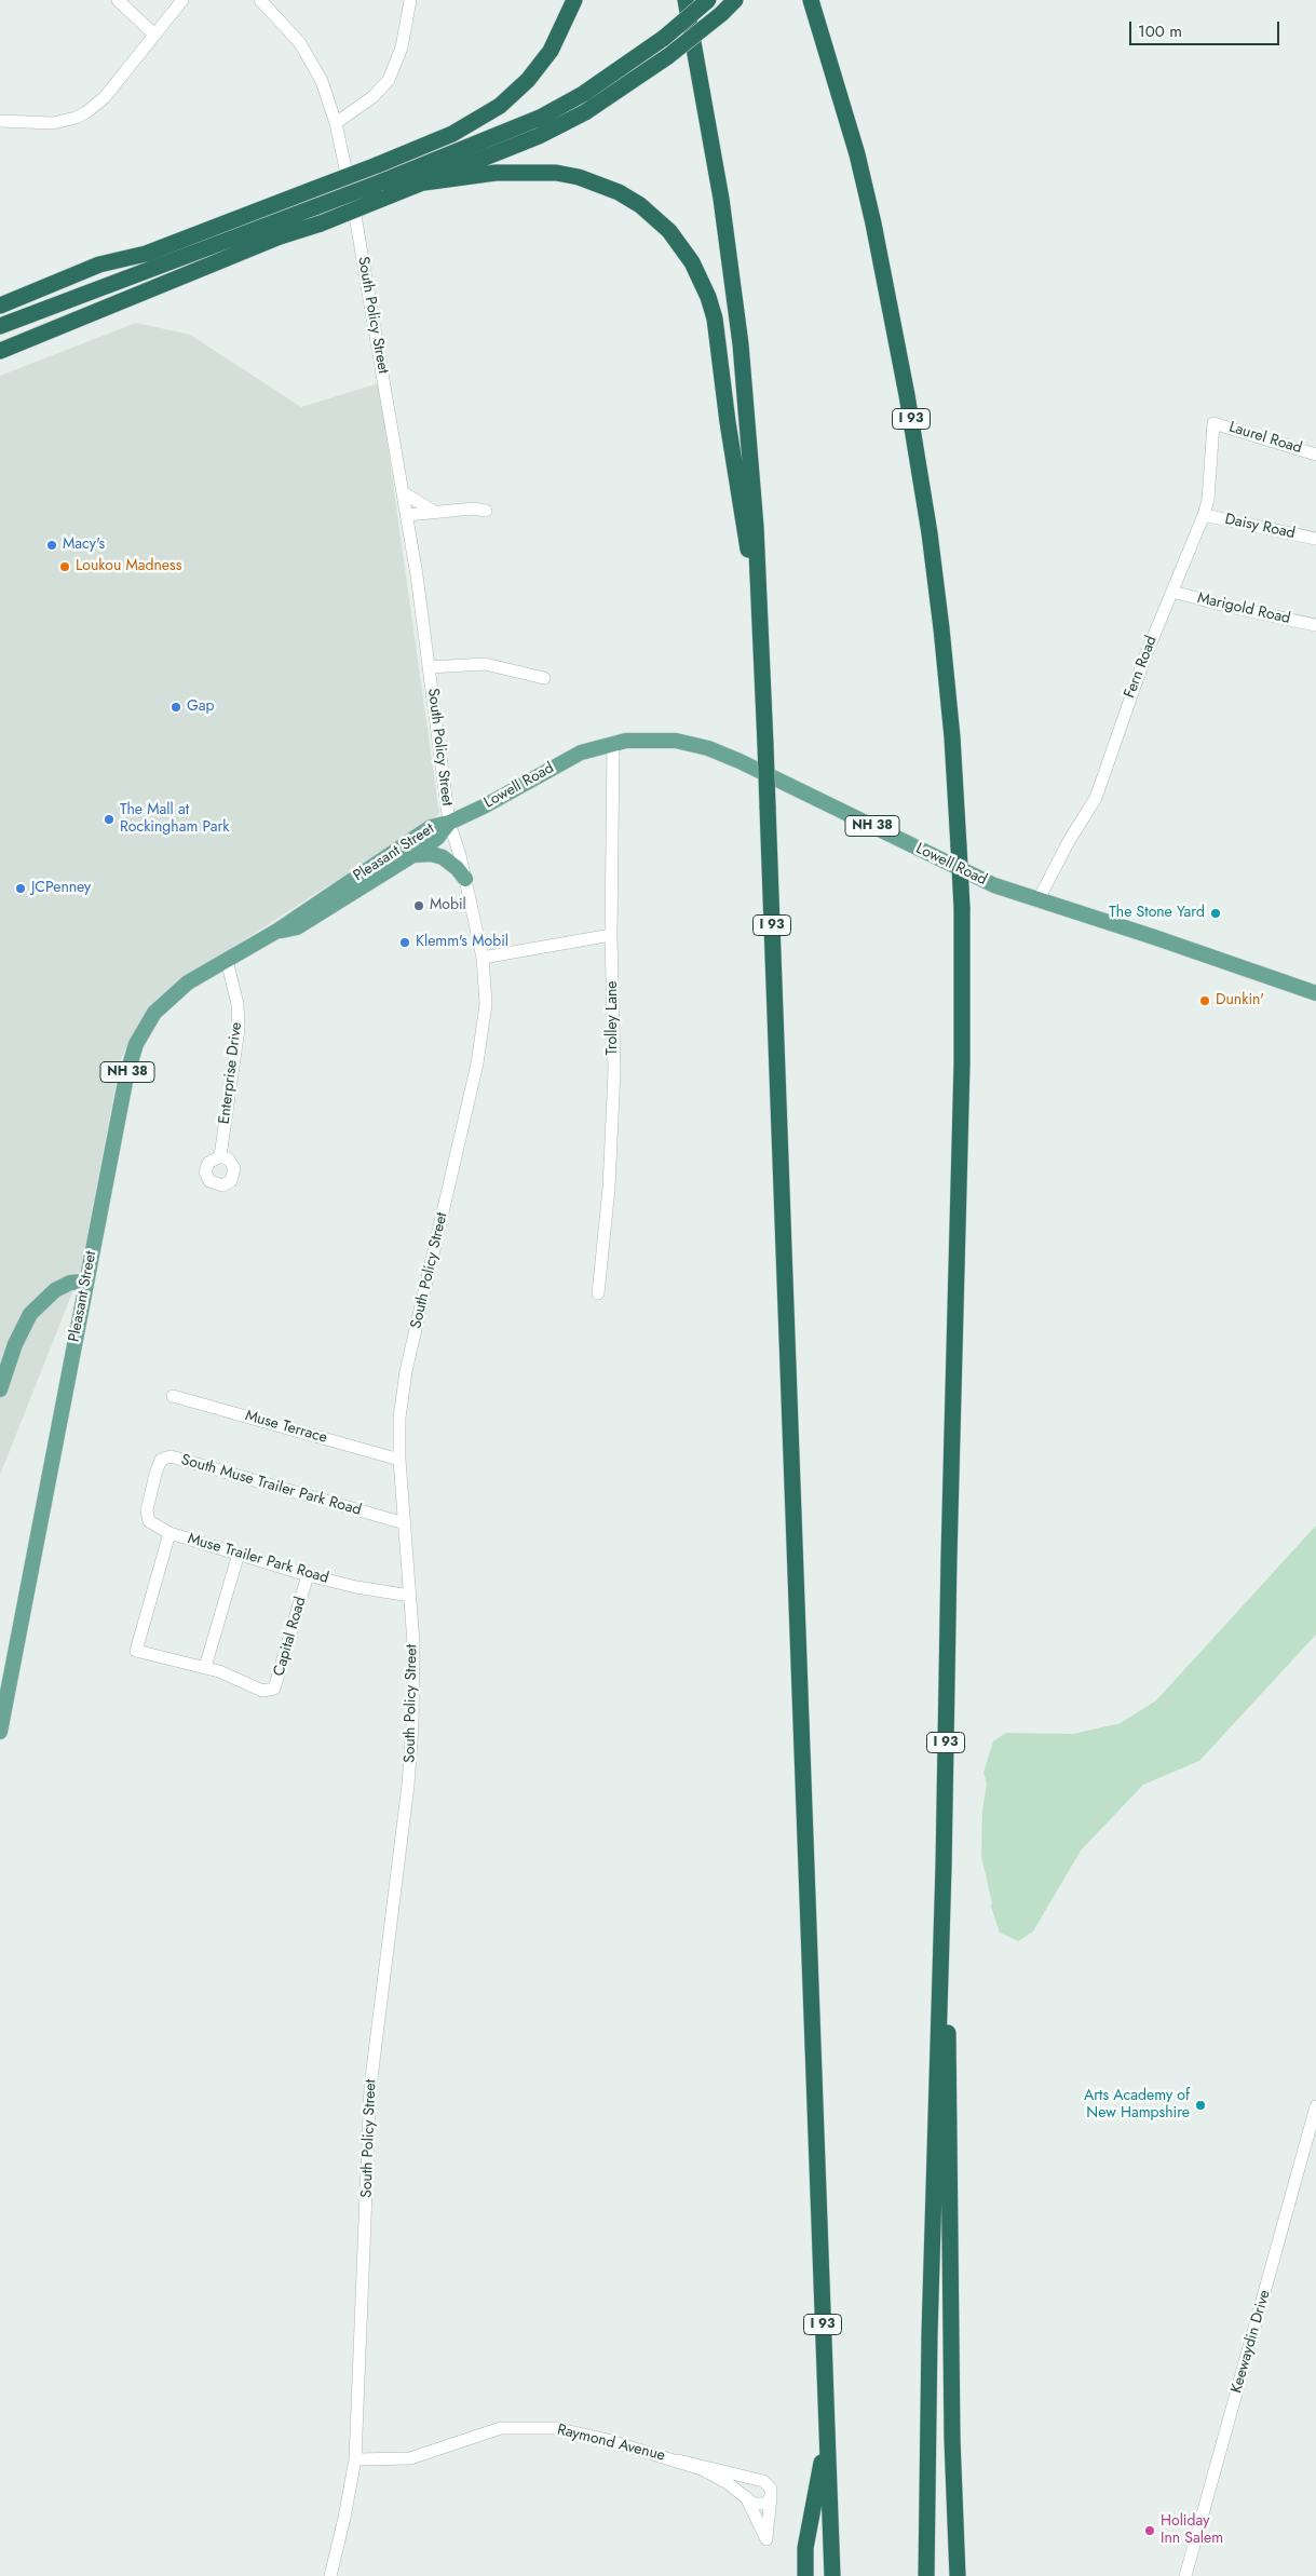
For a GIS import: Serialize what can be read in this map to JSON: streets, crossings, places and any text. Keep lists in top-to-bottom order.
{
  "streets": {
    "highway": ["I 93"],
    "main road": ["Lowell Road", "NH 38", "Pleasant Street"],
    "street": [
      "South Policy Street",
      "Laurel Road",
      "Daisy Road",
      "Marigold Road",
      "Fern Road",
      "Trolley Lane",
      "Enterprise Drive",
      "Muse Terrace",
      "South Muse Trailer Park Road",
      "Muse Trailer Park Road",
      "Capital Road",
      "Keewaydin Drive",
      "Raymond Avenue"
    ]
  },
  "crossings": [
    ["South Policy Street", "Lowell Road"],
    ["South Policy Street", "Pleasant Street"],
    ["South Policy Street", "Muse Terrace"],
    ["South Policy Street", "South Muse Trailer Park Road"],
    ["South Policy Street", "Muse Trailer Park Road"],
    ["South Policy Street", "Raymond Avenue"],
    ["Laurel Road", "Fern Road"],
    ["Daisy Road", "Fern Road"],
    ["Marigold Road", "Fern Road"],
    ["Fern Road", "Lowell Road"],
    ["Lowell Road", "Pleasant Street"],
    ["Lowell Road", "Trolley Lane"],
    ["Pleasant Street", "Enterprise Drive"],
    ["South Muse Trailer Park Road", "Muse Trailer Park Road"],
    ["Muse Trailer Park Road", "Capital Road"]
  ],
  "places": [
    "Macy's",
    "Loukou Madness",
    "Gap",
    "The Mall at Rockingham Park",
    "JCPenney",
    "Mobil",
    "The Stone Yard",
    "Klemm's Mobil",
    "Dunkin'",
    "Arts Academy of New Hampshire",
    "Holiday Inn Salem"
  ],
  "scale_bar": "100 m"
}
